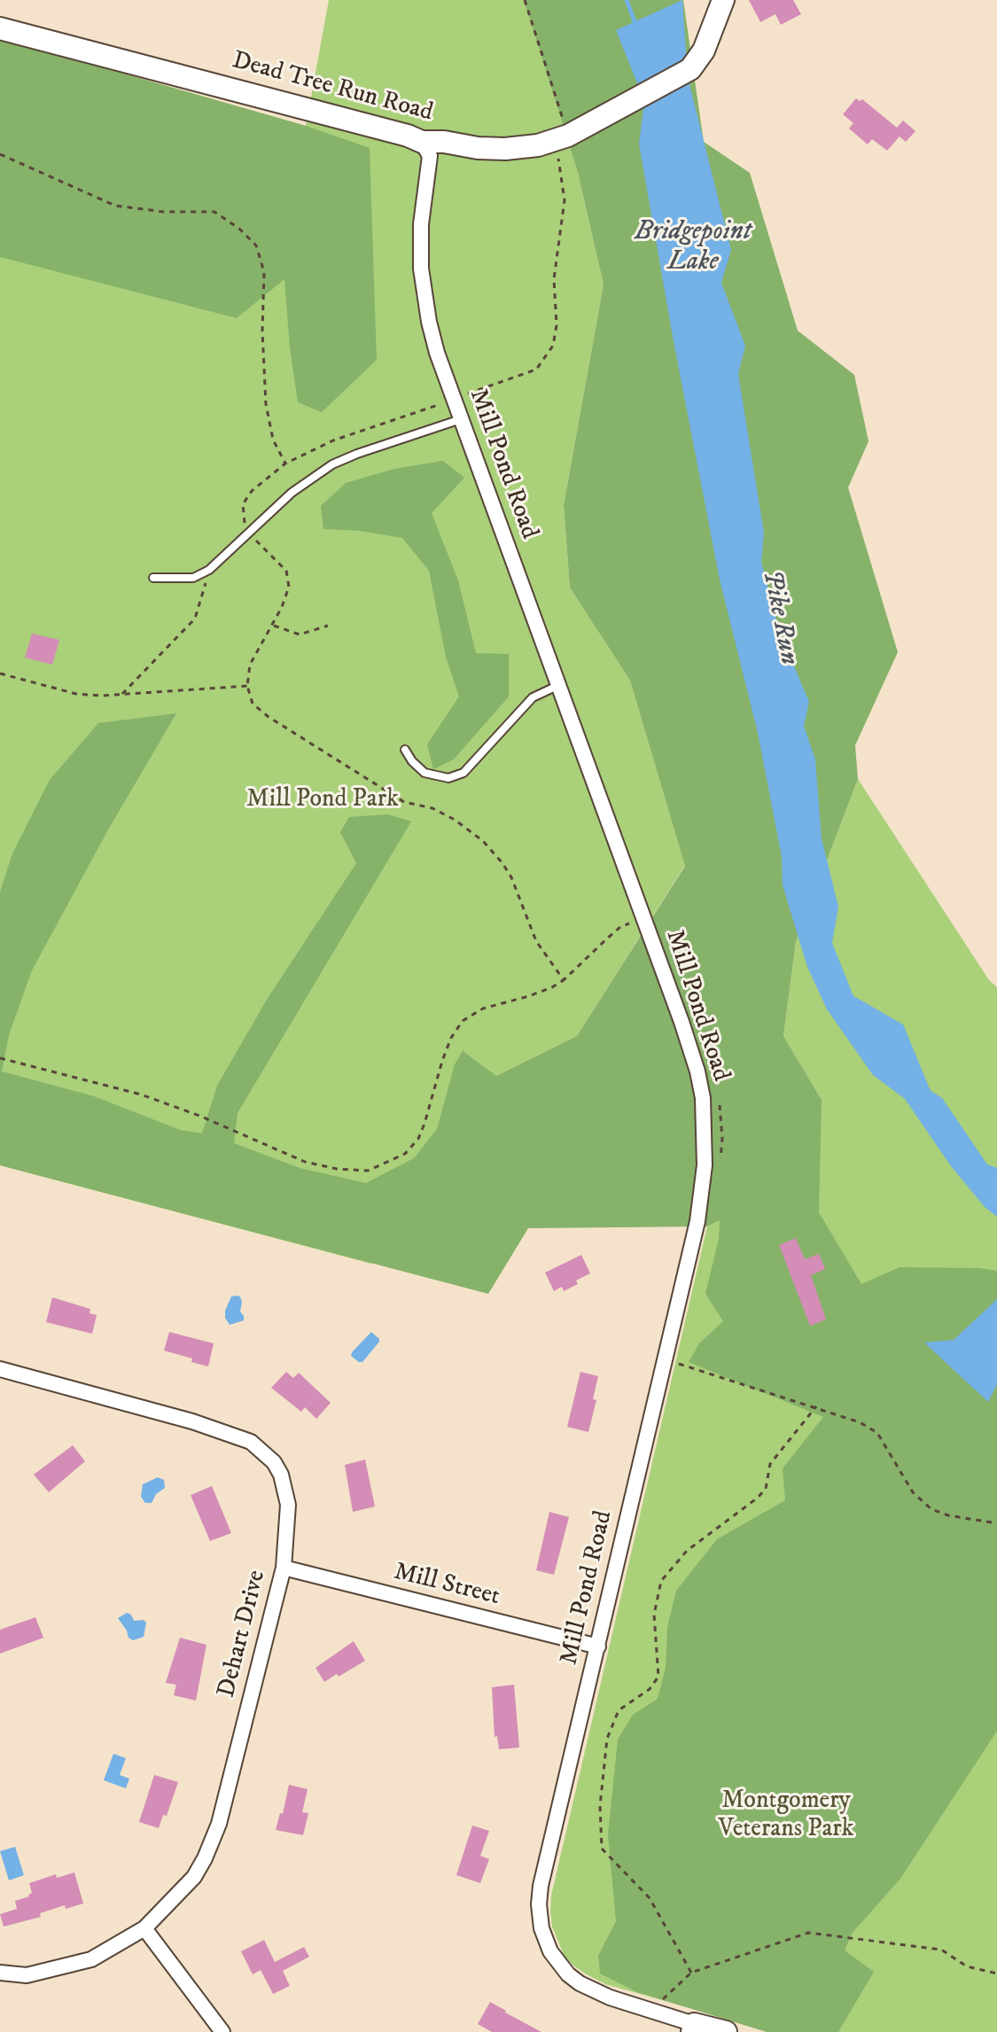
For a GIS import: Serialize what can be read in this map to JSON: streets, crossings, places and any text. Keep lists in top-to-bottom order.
{
  "streets": {
    "street": [
      "Dead Tree Run Road",
      "Mill Pond Road",
      "Mill Street",
      "Dehart Drive"
    ]
  },
  "crossings": [
    ["Dead Tree Run Road", "Mill Pond Road"],
    ["Mill Pond Road", "Mill Street"],
    ["Mill Street", "Dehart Drive"]
  ],
  "water": ["Bridgepoint Lake", "Pike Run"],
  "parks": ["Mill Pond Park", "Montgomery Veterans Park"]
}
